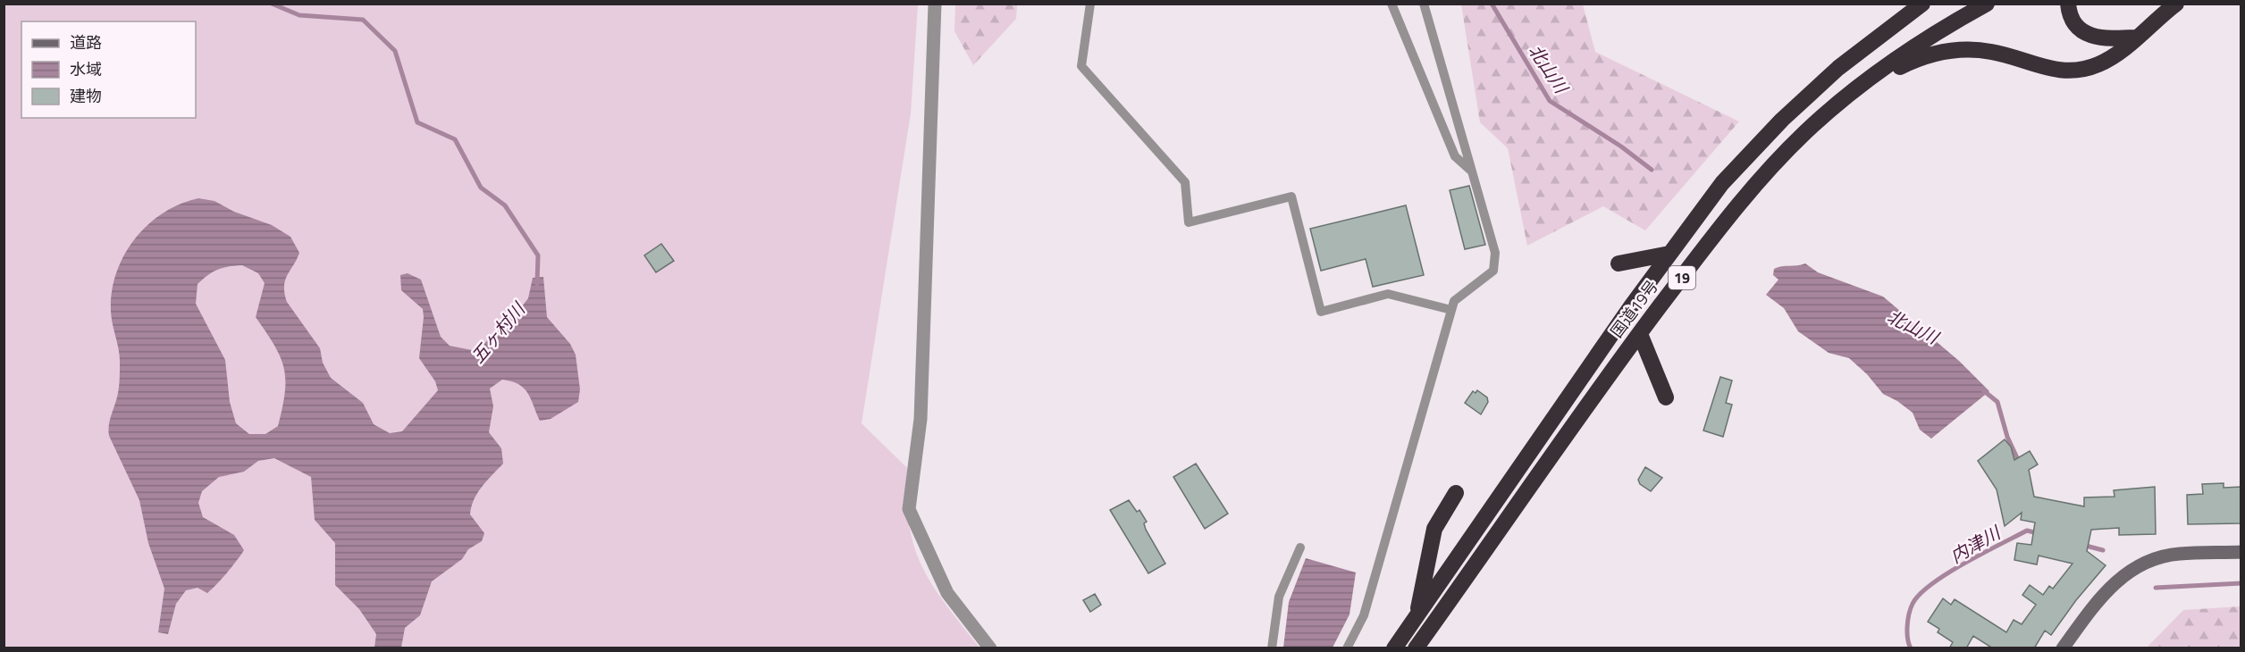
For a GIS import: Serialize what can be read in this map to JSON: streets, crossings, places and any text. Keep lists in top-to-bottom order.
{
  "streets": {
    "highway": ["19", "国道19号"]
  },
  "water": ["北山川", "五ヶ村川", "内津川"],
  "legend": ["道路", "水域", "建物"]
}
